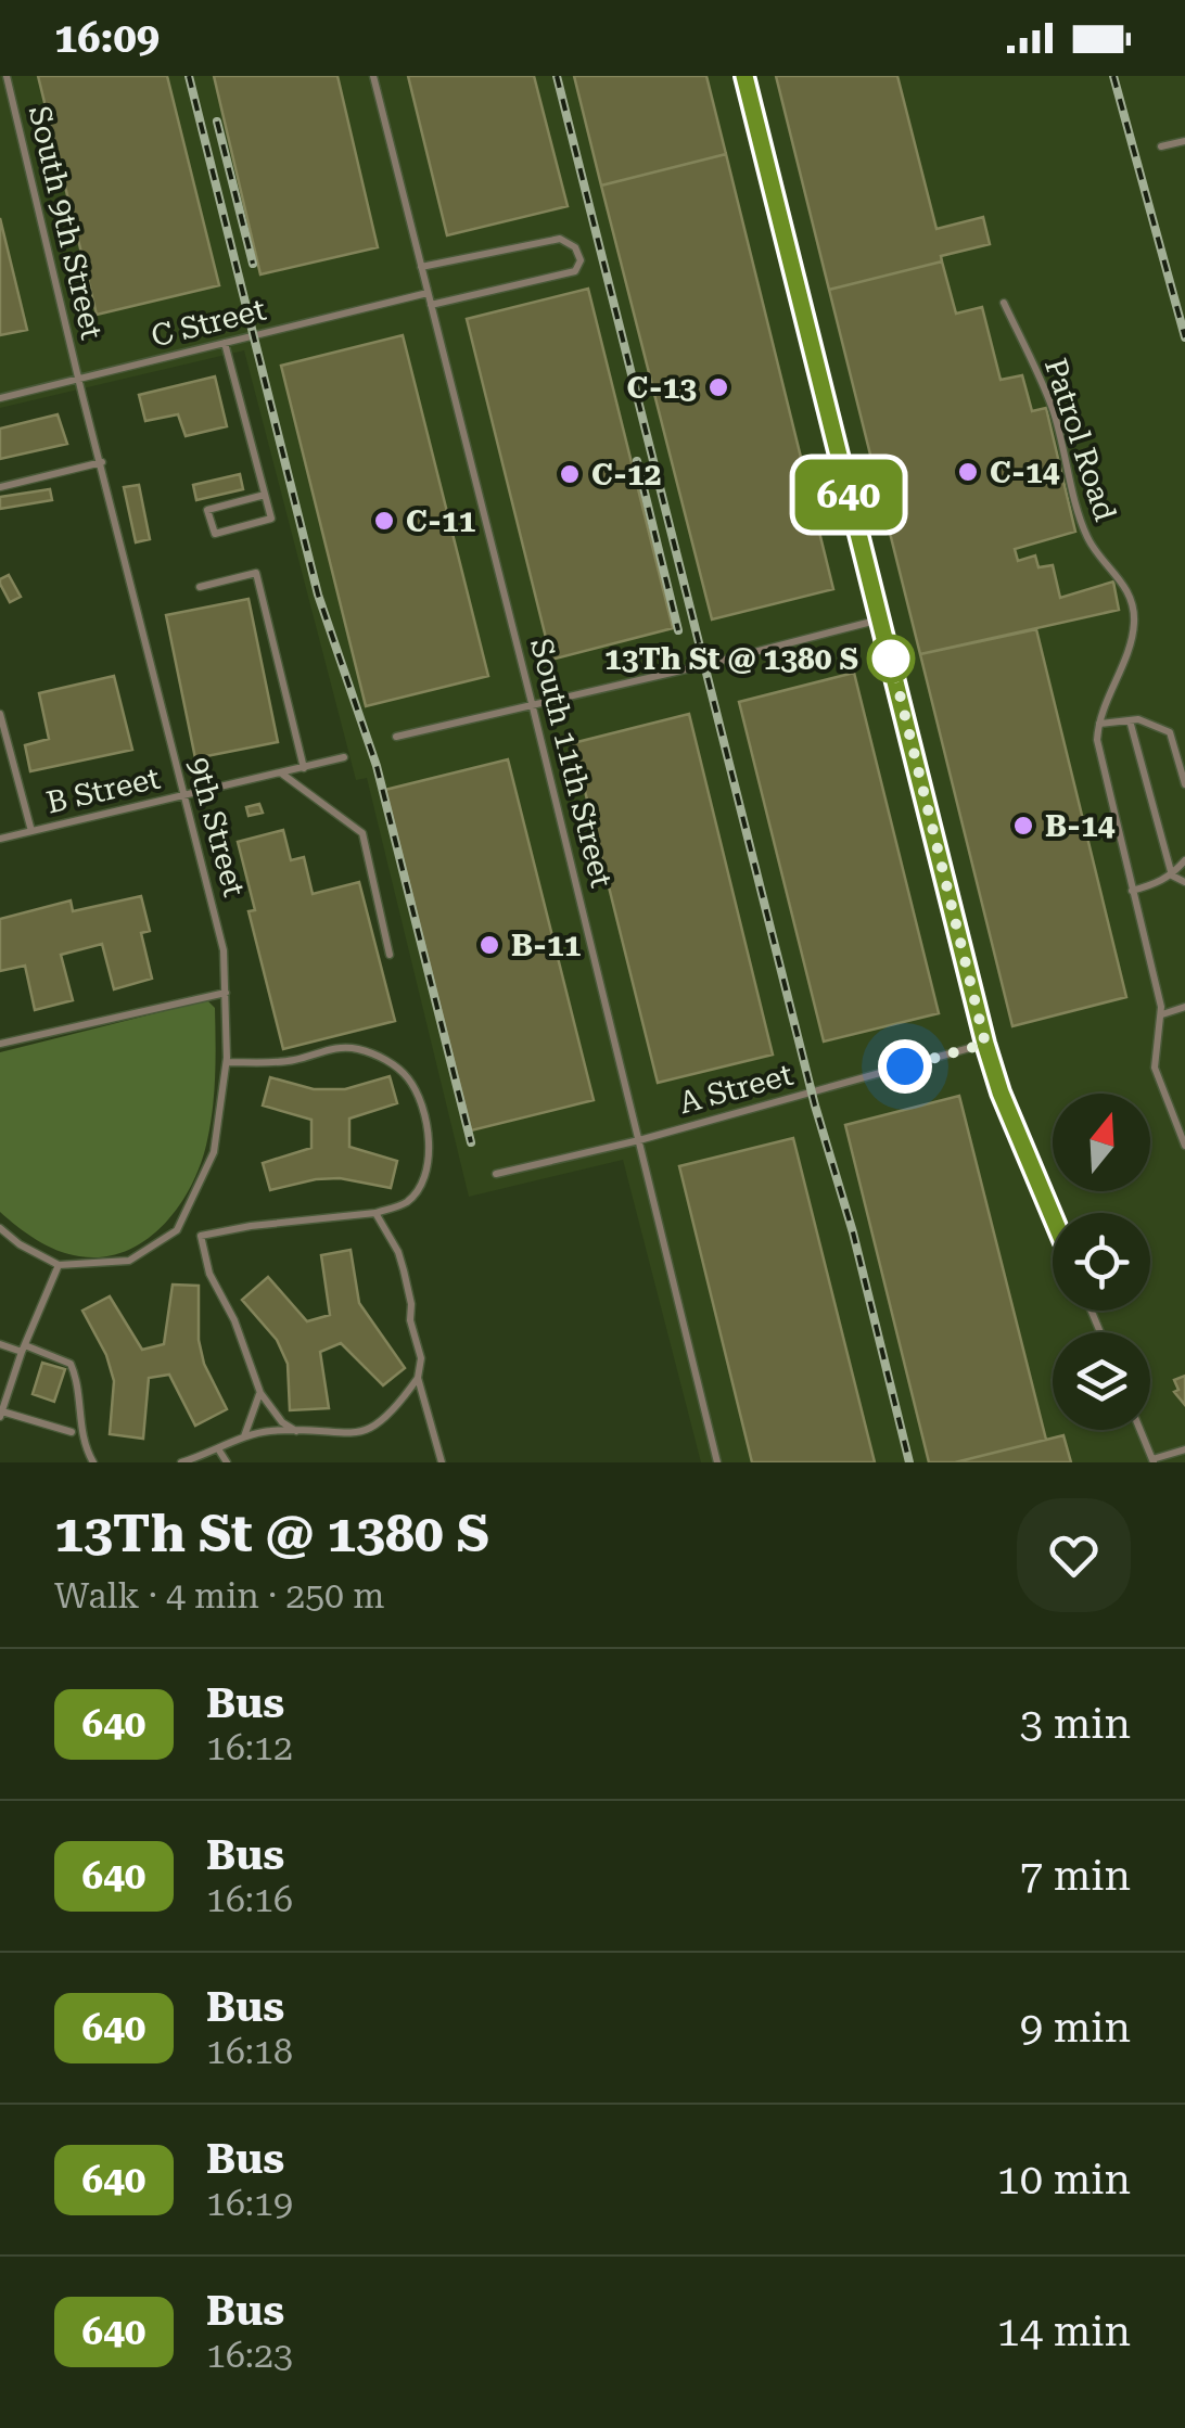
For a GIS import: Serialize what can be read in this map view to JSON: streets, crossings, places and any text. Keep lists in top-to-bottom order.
{
  "streets": {
    "lane": [
      "South 9th Street",
      "C Street",
      "Patrol Road",
      "South 11th Street",
      "B Street",
      "9th Street",
      "A Street"
    ]
  },
  "crossings": [
    ["South 9th Street", "C Street"],
    ["South 9th Street", "9th Street"],
    ["C Street", "South 11th Street"],
    ["C Street", "9th Street"],
    ["South 11th Street", "A Street"],
    ["B Street", "9th Street"]
  ],
  "places": [
    "C-13",
    "C-14",
    "C-12",
    "C-11",
    "13Th St @ 1380 S",
    "B-14",
    "B-11"
  ],
  "lines": ["bus line 640"],
  "north": "top",
  "page": {
    "status": "16:09",
    "on_map": "640",
    "heading": ["13Th St @ 1380 S", "Walk · 4 min · 250 m"],
    "list": [
      {
        "mark": "640",
        "name": "Bus",
        "note": "16:12",
        "value": "3 min"
      },
      {
        "mark": "640",
        "name": "Bus",
        "note": "16:16",
        "value": "7 min"
      },
      {
        "mark": "640",
        "name": "Bus",
        "note": "16:18",
        "value": "9 min"
      },
      {
        "mark": "640",
        "name": "Bus",
        "note": "16:19",
        "value": "10 min"
      },
      {
        "mark": "640",
        "name": "Bus",
        "note": "16:23",
        "value": "14 min"
      }
    ]
  }
}
